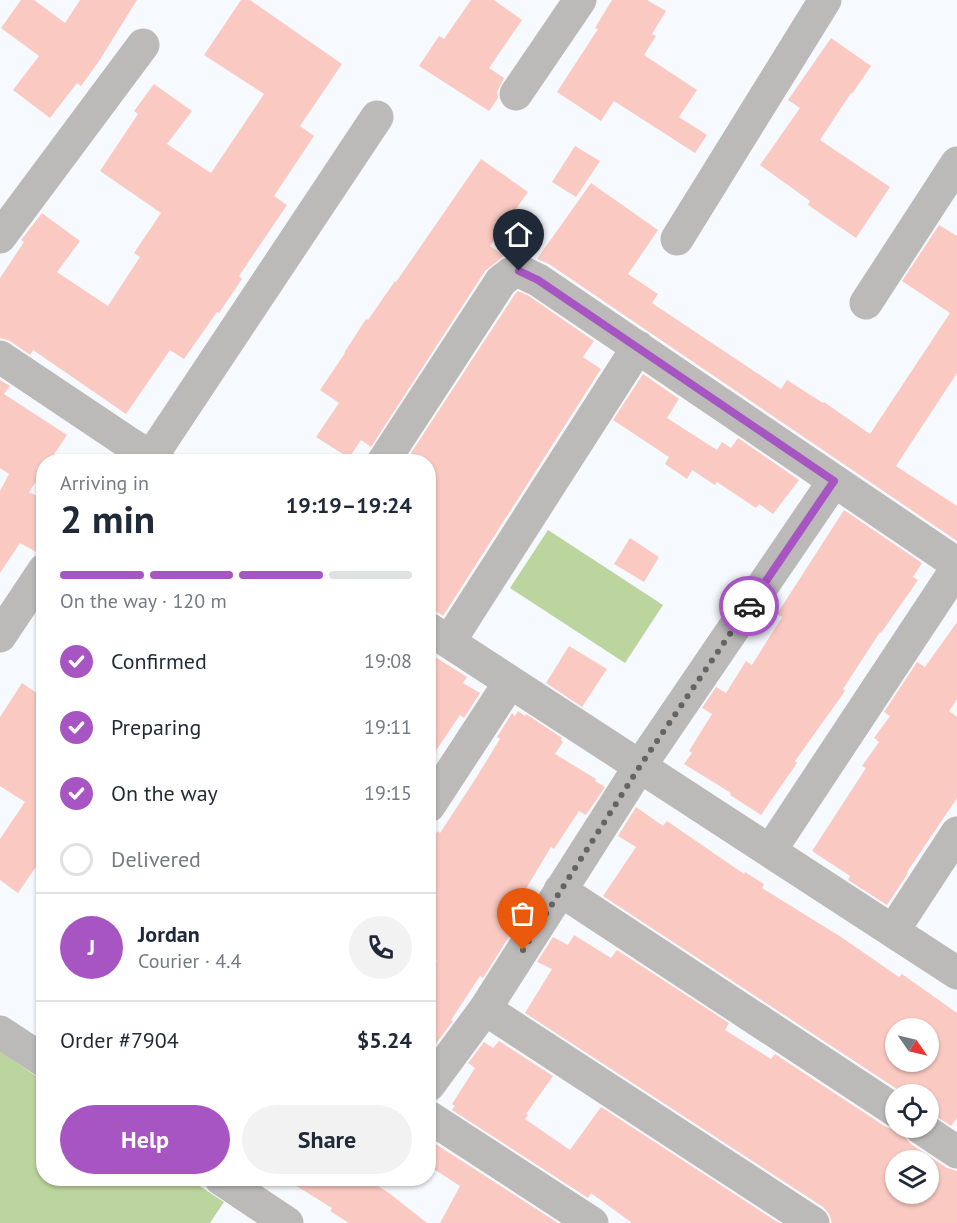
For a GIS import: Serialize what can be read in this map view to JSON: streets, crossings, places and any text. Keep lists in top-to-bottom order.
{
  "north": "bottom right",
  "page": {
    "heading": ["2 min", "Arriving in", "19:19–19:24"],
    "panel": [
      "Jordan",
      "Courier · 4.4",
      "Order #7904",
      "$5.24"
    ],
    "bar": "On the way · 120 m",
    "list": [
      ["Confirmed", "19:08"],
      ["Preparing", "19:11"],
      ["On the way", "19:15"],
      "Delivered"
    ],
    "round": "J",
    "buttons": ["Help", "Share"]
  }
}
